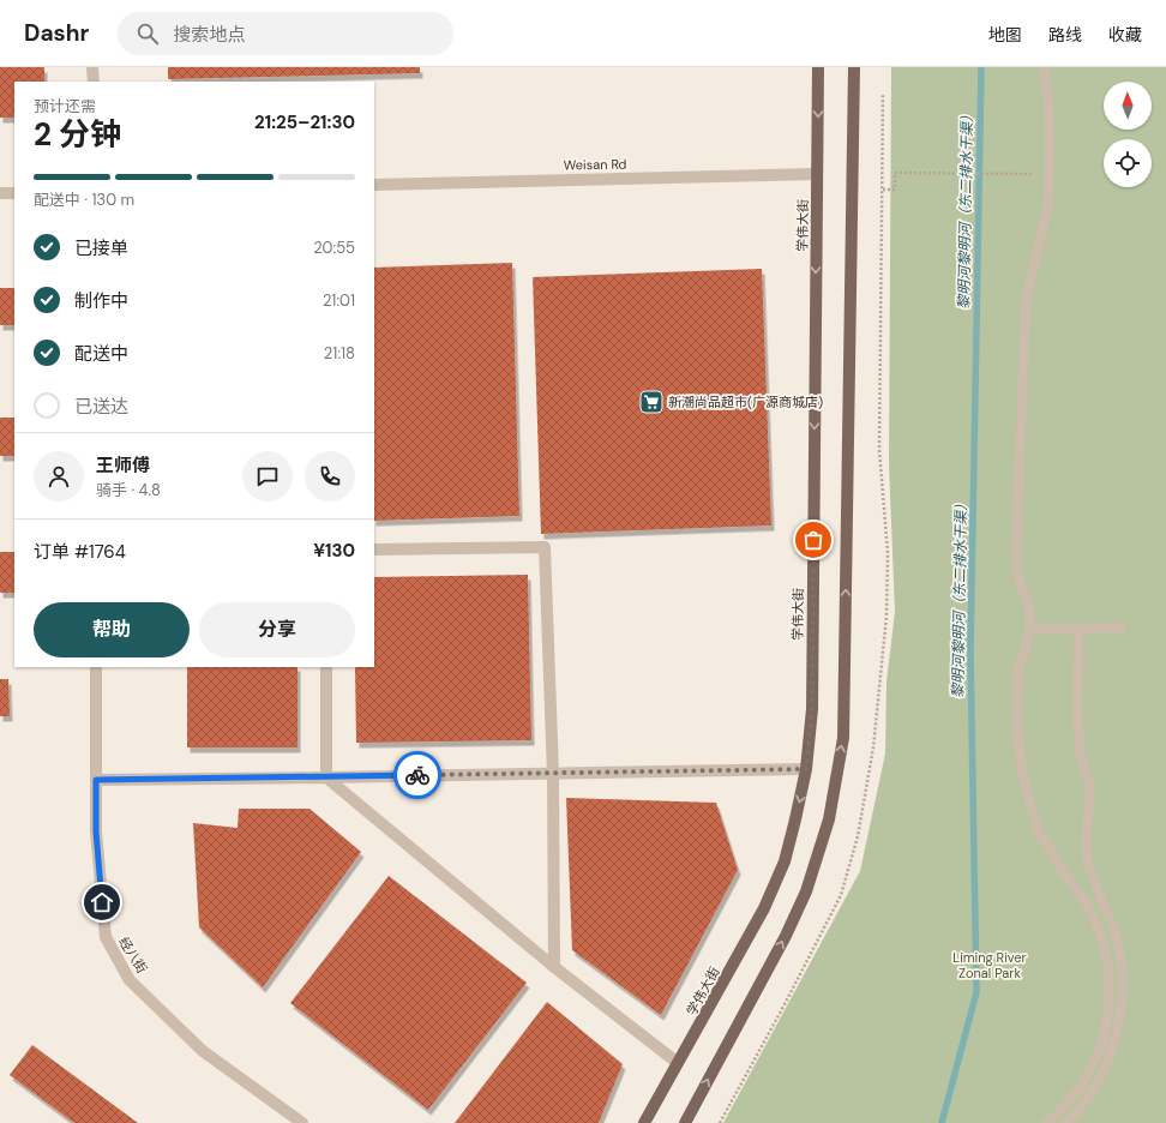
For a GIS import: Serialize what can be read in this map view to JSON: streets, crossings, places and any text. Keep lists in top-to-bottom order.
{
  "streets": {
    "main road": ["学伟大街"],
    "street": ["Weisan Rd", "经八街"]
  },
  "crossings": [
    ["Weisan Rd", "学伟大街"]
  ],
  "water": ["黎明河黎明河（东二排水干渠）"],
  "parks": ["Liming River Zonal Park"],
  "places": {
    "supermarket": ["新潮尚品超市(广源商城店)"]
  },
  "north": "top",
  "page": {
    "header": "Dashr",
    "search": "搜索地点",
    "nav": ["地图", "路线", "收藏"],
    "heading": ["2 分钟", "预计还需", "21:25–21:30"],
    "panel": [
      "王师傅",
      "骑手 · 4.8",
      "订单 #1764",
      "¥130"
    ],
    "bar": "配送中 · 130 m",
    "list": [
      ["已接单", "20:55"],
      ["制作中", "21:01"],
      ["配送中", "21:18"],
      "已送达"
    ],
    "buttons": ["帮助", "分享"]
  }
}
